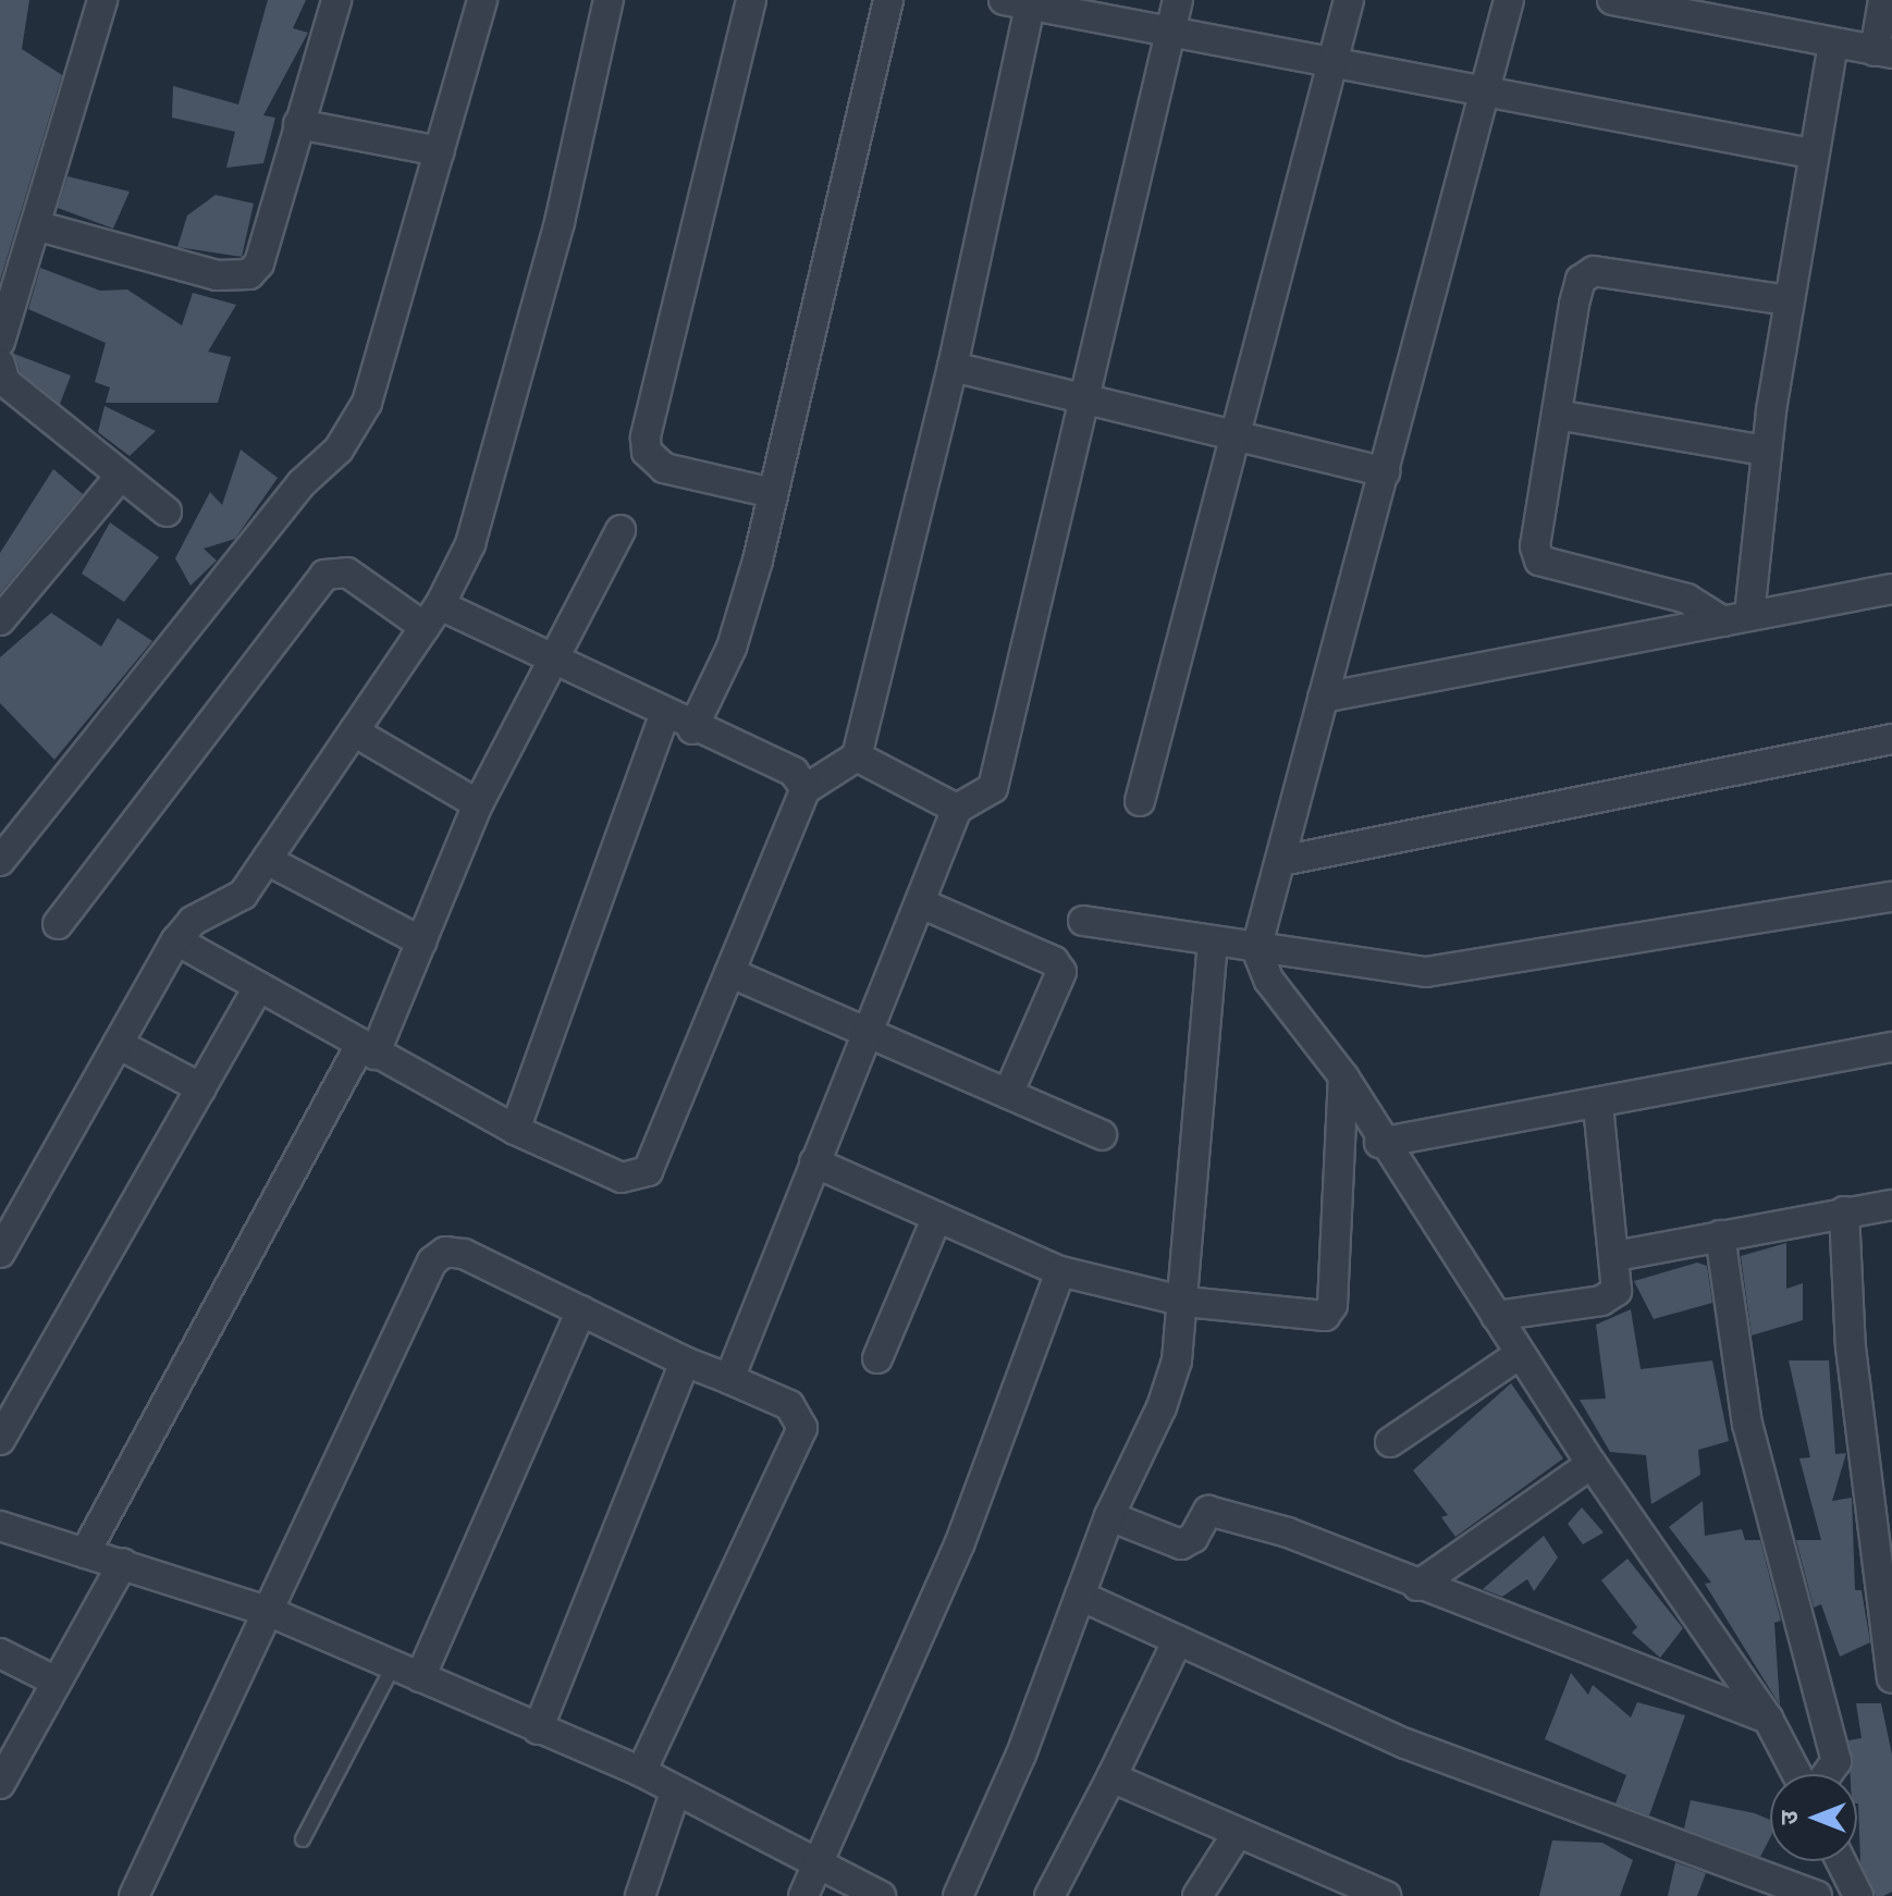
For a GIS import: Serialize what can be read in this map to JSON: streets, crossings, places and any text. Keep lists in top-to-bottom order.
{
  "north": "left"
}
